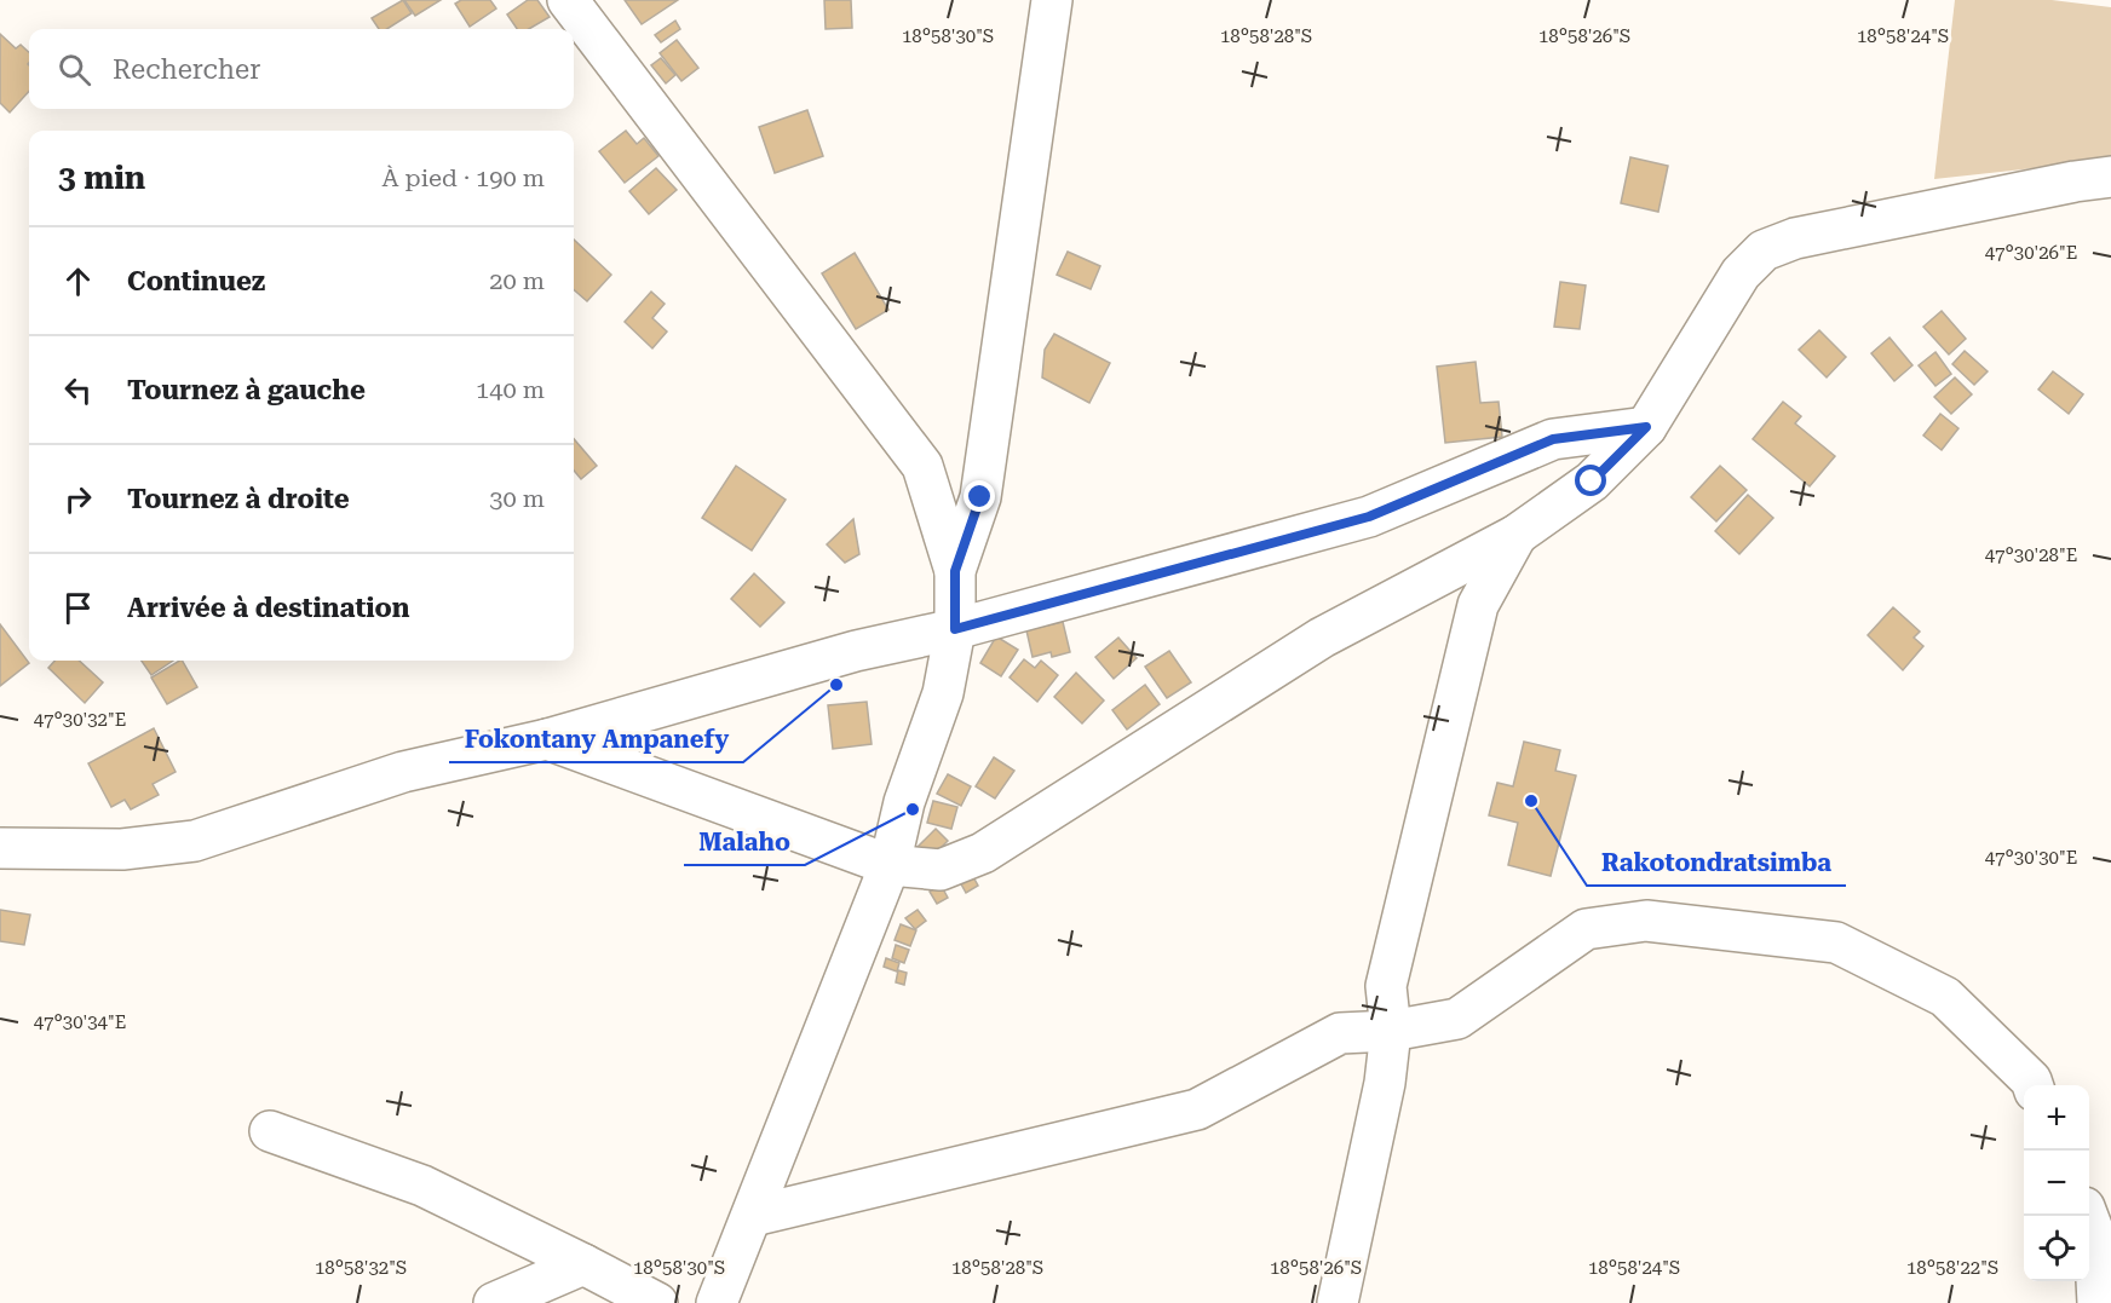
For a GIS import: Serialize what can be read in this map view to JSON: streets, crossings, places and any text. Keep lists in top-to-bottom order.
{
  "places": ["Fokontany Ampanefy", "Rakotondratsimba", "Malaho"],
  "page": {
    "search": "Rechercher",
    "heading": ["3 min", "À pied · 190 m"],
    "list": [
      ["Continuez", "20 m"],
      ["Tournez à gauche", "140 m"],
      ["Tournez à droite", "30 m"],
      "Arrivée à destination"
    ],
    "map_buttons": ["+", "−"]
  },
  "coordinates": [
    "18°58'30\"S",
    "18°58'28\"S",
    "18°58'26\"S",
    "18°58'24\"S",
    "47°30'26\"E",
    "47°30'28\"E",
    "47°30'32\"E",
    "47°30'30\"E",
    "47°30'34\"E",
    "18°58'32\"S",
    "18°58'22\"S"
  ]
}
